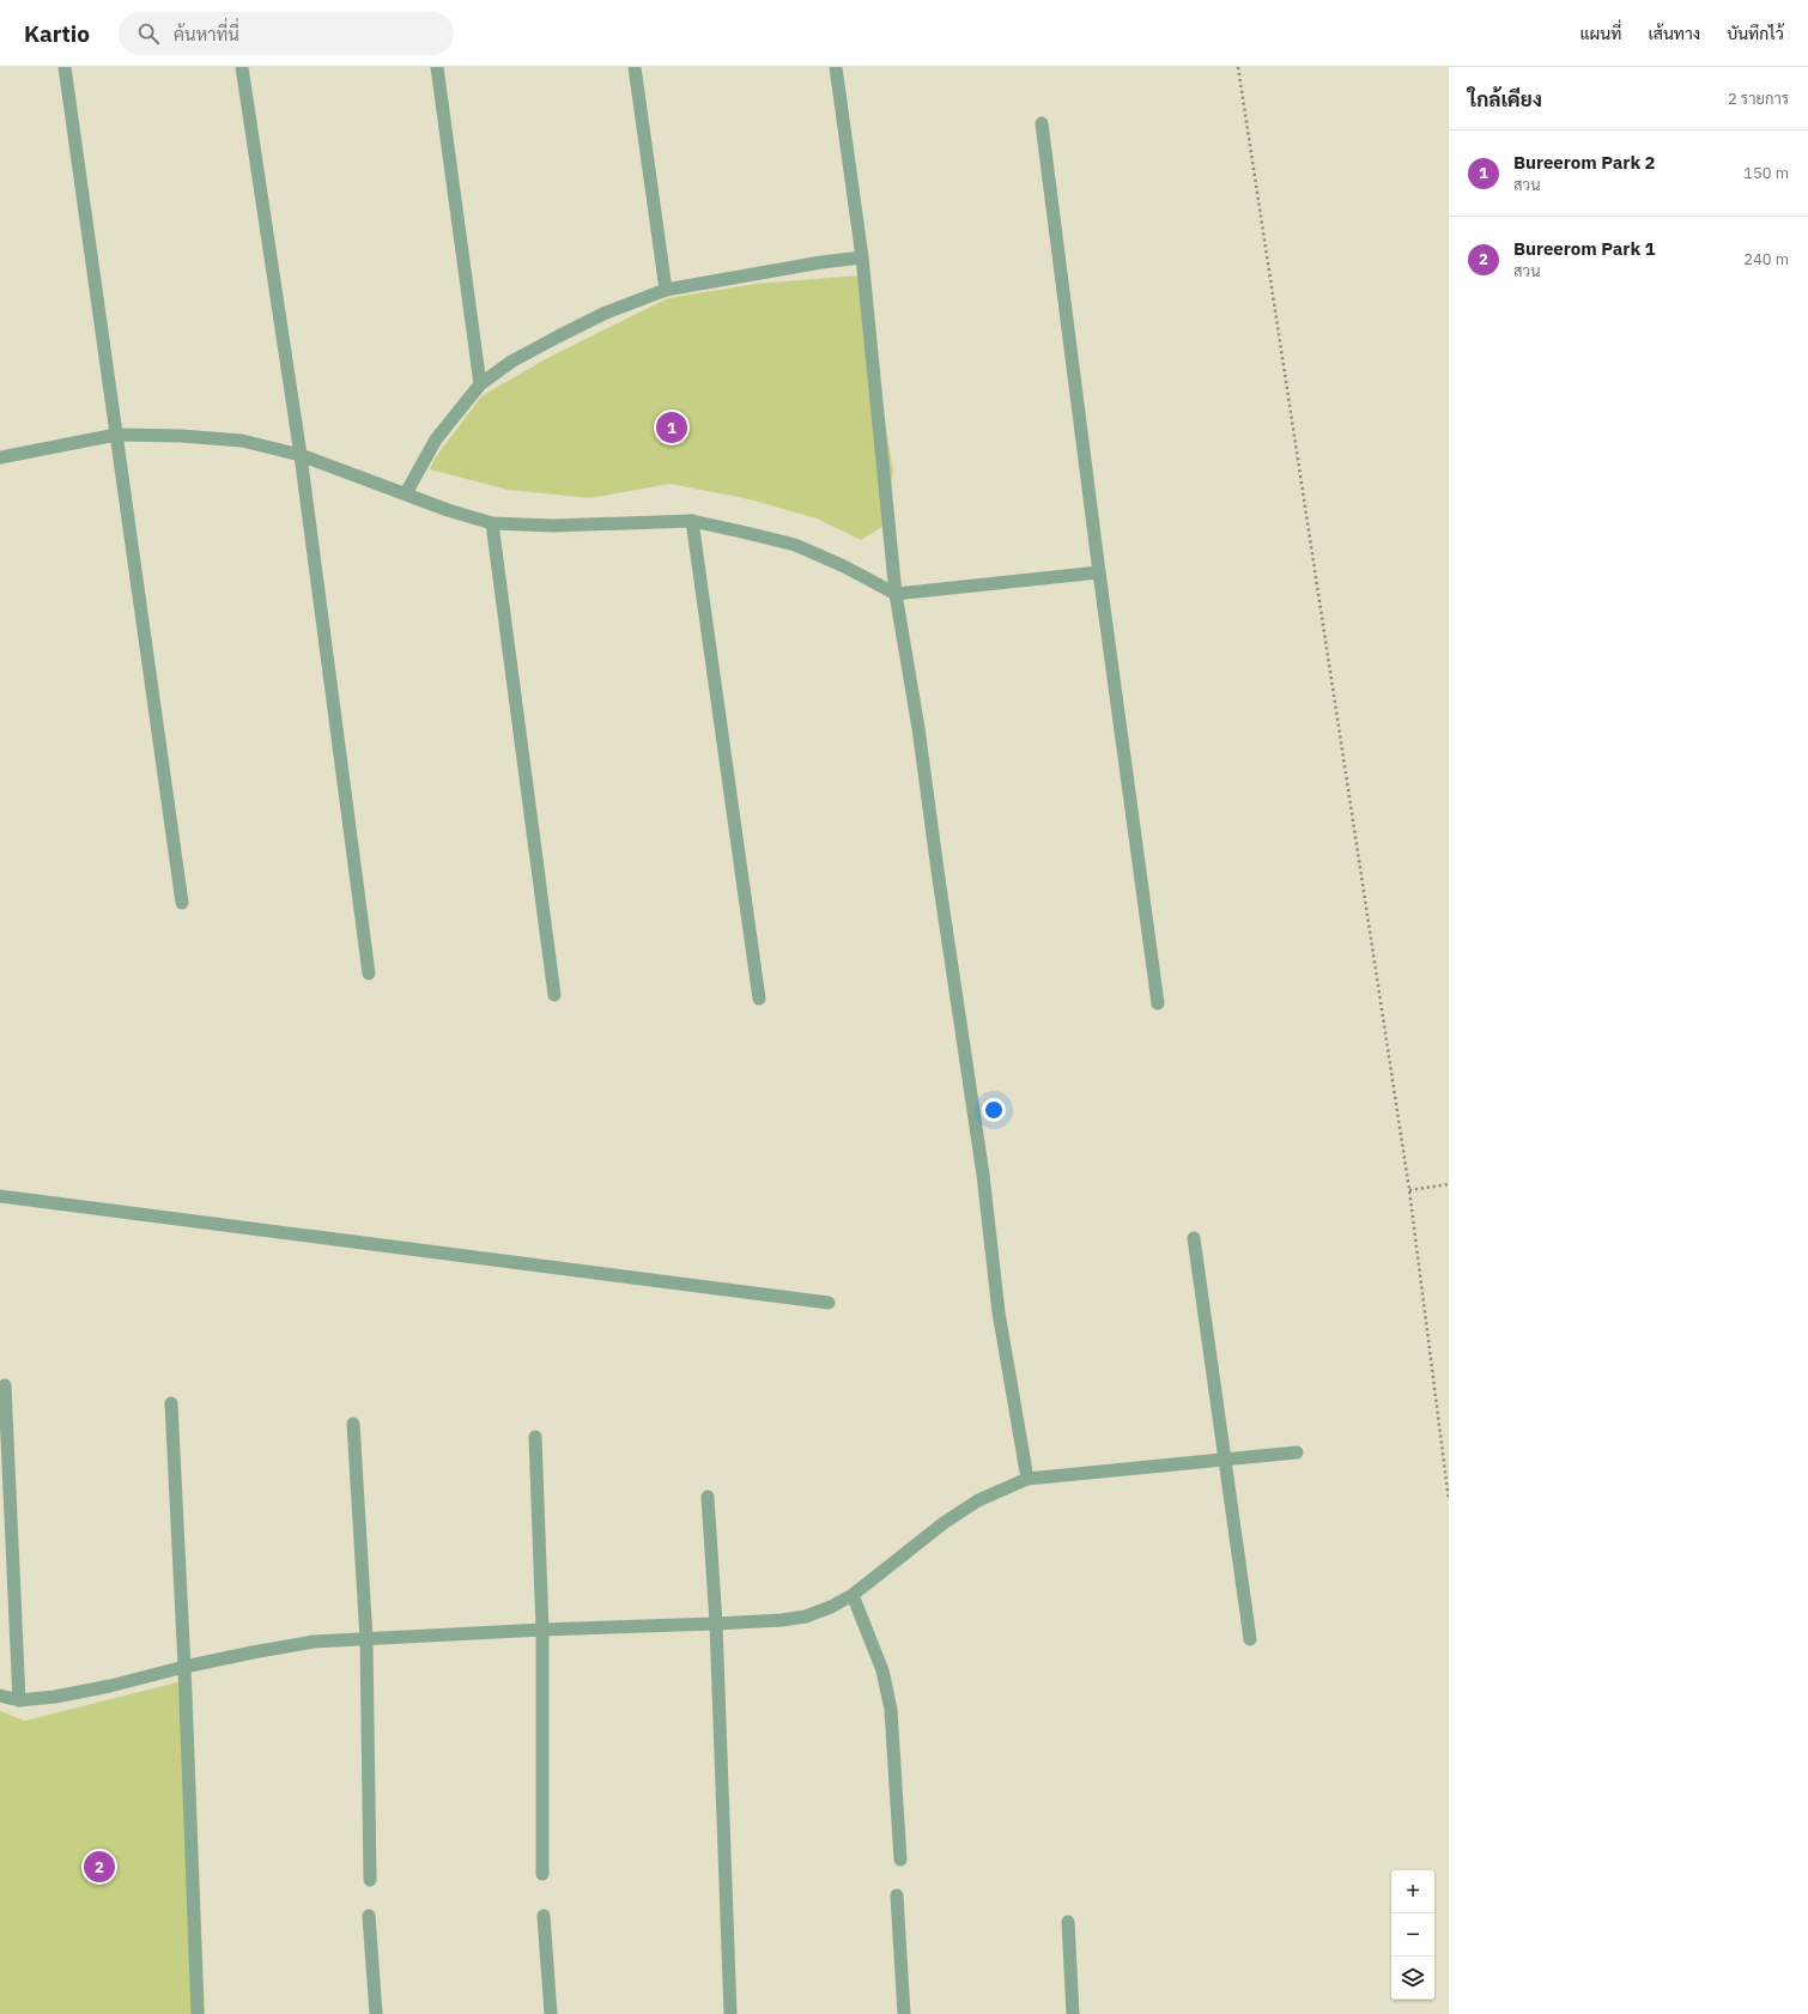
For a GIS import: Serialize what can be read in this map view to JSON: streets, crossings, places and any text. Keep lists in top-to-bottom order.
{
  "page": {
    "header": "Kartio",
    "search": "ค้นหาที่นี่",
    "nav": ["แผนที่", "เส้นทาง", "บันทึกไว้"],
    "heading": ["ใกล้เคียง", "2 รายการ"],
    "list": [
      {
        "mark": "1",
        "name": "Bureerom Park 2",
        "note": "สวน",
        "value": "150 m"
      },
      {
        "mark": "2",
        "name": "Bureerom Park 1",
        "note": "สวน",
        "value": "240 m"
      }
    ],
    "pins": ["1", "2"],
    "map_buttons": ["+", "−"]
  }
}
